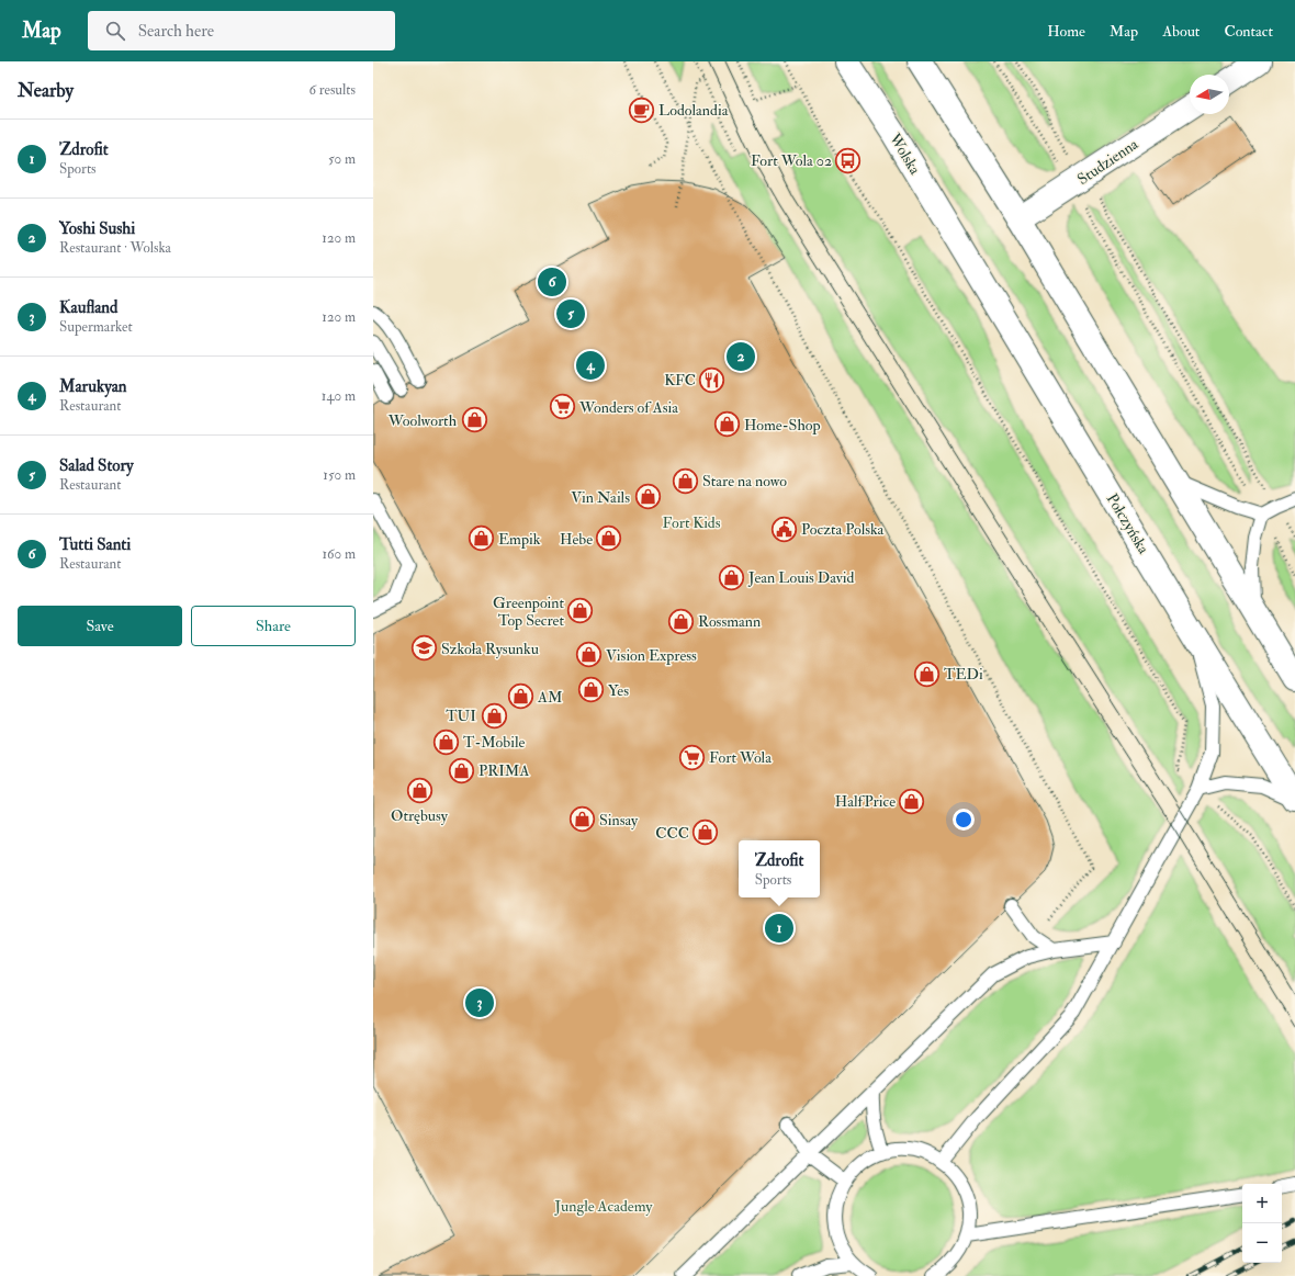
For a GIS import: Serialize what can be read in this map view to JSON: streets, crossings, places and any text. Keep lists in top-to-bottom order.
{
  "streets": {
    "main road": ["Wolska", "Studzienna", "Połczyńska"]
  },
  "crossings": [
    ["Wolska", "Połczyńska"]
  ],
  "parks": ["Fort Kids", "Jungle Academy"],
  "places": {
    "cafe": ["Lodolandia"],
    "bus stop": ["Fort Wola 02"],
    "restaurant": ["KFC"],
    "supermarket": ["Wonders of Asia", "Fort Wola"],
    "shop": [
      "Woolworth",
      "Home-Shop",
      "Stare na nowo",
      "Vin Nails",
      "Empik",
      "Hebe",
      "Jean Louis David",
      "Greenpoint Top Secret",
      "Rossmann",
      "Vision Express",
      "TEDi",
      "Yes",
      "AM",
      "TUI",
      "T-Mobile",
      "PRIMA",
      "Otrębusy",
      "HalfPrice",
      "Sinsay",
      "CCC"
    ],
    "public building": ["Poczta Polska"],
    "school or university": ["Szkoła Rysunku"]
  },
  "north": "left",
  "page": {
    "header": "Map",
    "search": "Search here",
    "nav": [
      "Home",
      "Map",
      "About",
      "Contact"
    ],
    "heading": ["Nearby", "6 results"],
    "list": [
      {
        "mark": "1",
        "name": "Zdrofit",
        "note": "Sports",
        "value": "50 m"
      },
      {
        "mark": "2",
        "name": "Yoshi Sushi",
        "note": "Restaurant · Wolska",
        "value": "120 m"
      },
      {
        "mark": "3",
        "name": "Kaufland",
        "note": "Supermarket",
        "value": "120 m"
      },
      {
        "mark": "4",
        "name": "Marukyan",
        "note": "Restaurant",
        "value": "140 m"
      },
      {
        "mark": "5",
        "name": "Salad Story",
        "note": "Restaurant",
        "value": "150 m"
      },
      {
        "mark": "6",
        "name": "Tutti Santi",
        "note": "Restaurant",
        "value": "160 m"
      }
    ],
    "pins": [
      "6",
      "5",
      "2",
      "4",
      "1",
      "3"
    ],
    "buttons": ["Save", "Share"],
    "popup": ["Zdrofit", "Sports"],
    "map_buttons": ["+", "−"]
  }
}
